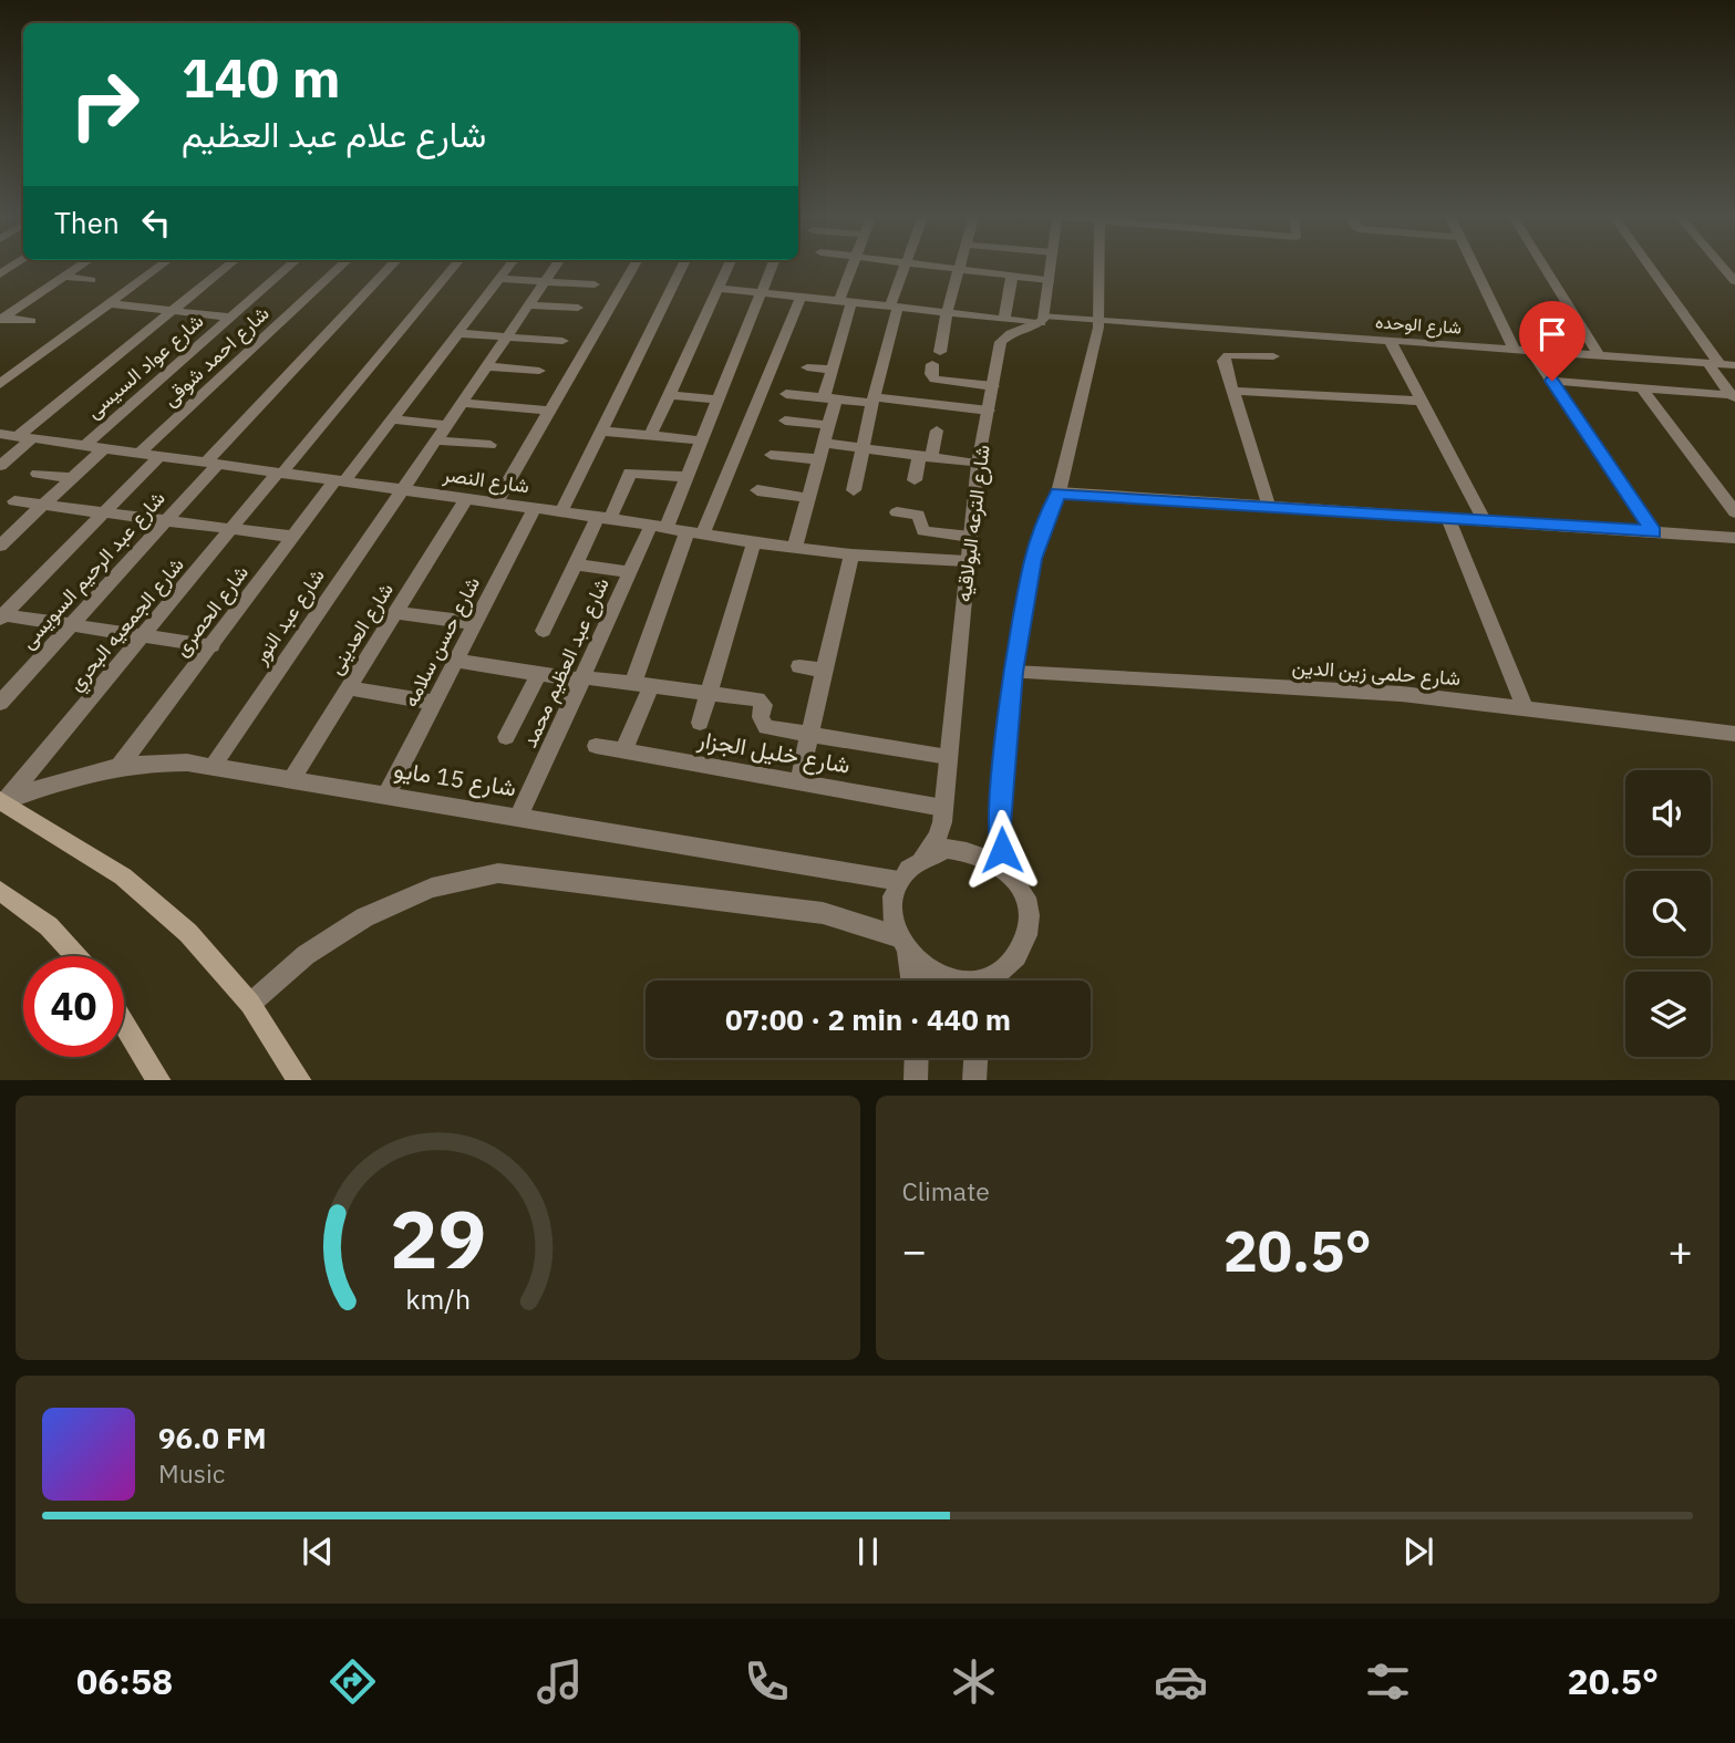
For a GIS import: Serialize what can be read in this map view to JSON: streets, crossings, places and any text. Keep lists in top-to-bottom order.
{
  "streets": {
    "street": [
      "شارع الوحده",
      "شارع احمد شوقى",
      "شارع عواد السيسى",
      "شارع النصر",
      "شارع الترعه البولاقيه",
      "شارع عبد الرحيم السويسى",
      "شارع الحصرى",
      "شارع عبد النور",
      "شارع الجمعيه البحري",
      "شارع العدينى",
      "شارع حسن سلامه",
      "شارع عبد العظيم محمد",
      "شارع حلمى زين الدين",
      "شارع خليل الجزار",
      "شارع 15 مايو"
    ]
  },
  "crossings": [
    ["شارع الوحده", "شارع الترعه البولاقيه"],
    ["شارع الوحده", "شارع عبد العظيم محمد"],
    ["شارع احمد شوقى", "شارع النصر"],
    ["شارع عواد السيسى", "شارع النصر"],
    ["شارع النصر", "شارع الترعه البولاقيه"],
    ["شارع النصر", "شارع عبد الرحيم السويسى"],
    ["شارع النصر", "شارع الحصرى"],
    ["شارع النصر", "شارع عبد النور"],
    ["شارع النصر", "شارع الجمعيه البحري"],
    ["شارع النصر", "شارع العدينى"],
    ["شارع النصر", "شارع حسن سلامه"],
    ["شارع النصر", "شارع عبد العظيم محمد"],
    ["شارع الترعه البولاقيه", "شارع خليل الجزار"],
    ["شارع الحصرى", "شارع 15 مايو"],
    ["شارع عبد النور", "شارع 15 مايو"],
    ["شارع الجمعيه البحري", "شارع 15 مايو"],
    ["شارع العدينى", "شارع 15 مايو"],
    ["شارع حسن سلامه", "شارع 15 مايو"],
    ["شارع عبد العظيم محمد", "شارع 15 مايو"]
  ],
  "page": {
    "turn": ["140 m", "شارع علام عبد العظيم"],
    "then": "Then",
    "limit": "40",
    "trip": "07:00 · 2 min · 440 m",
    "tile": "Climate",
    "heat": ["−", "20.5°", "+"],
    "song": ["96.0 FM", "Music"],
    "tabs": ["06:58", "20.5°"],
    "gauge": ["29", "km/h"]
  }
}
